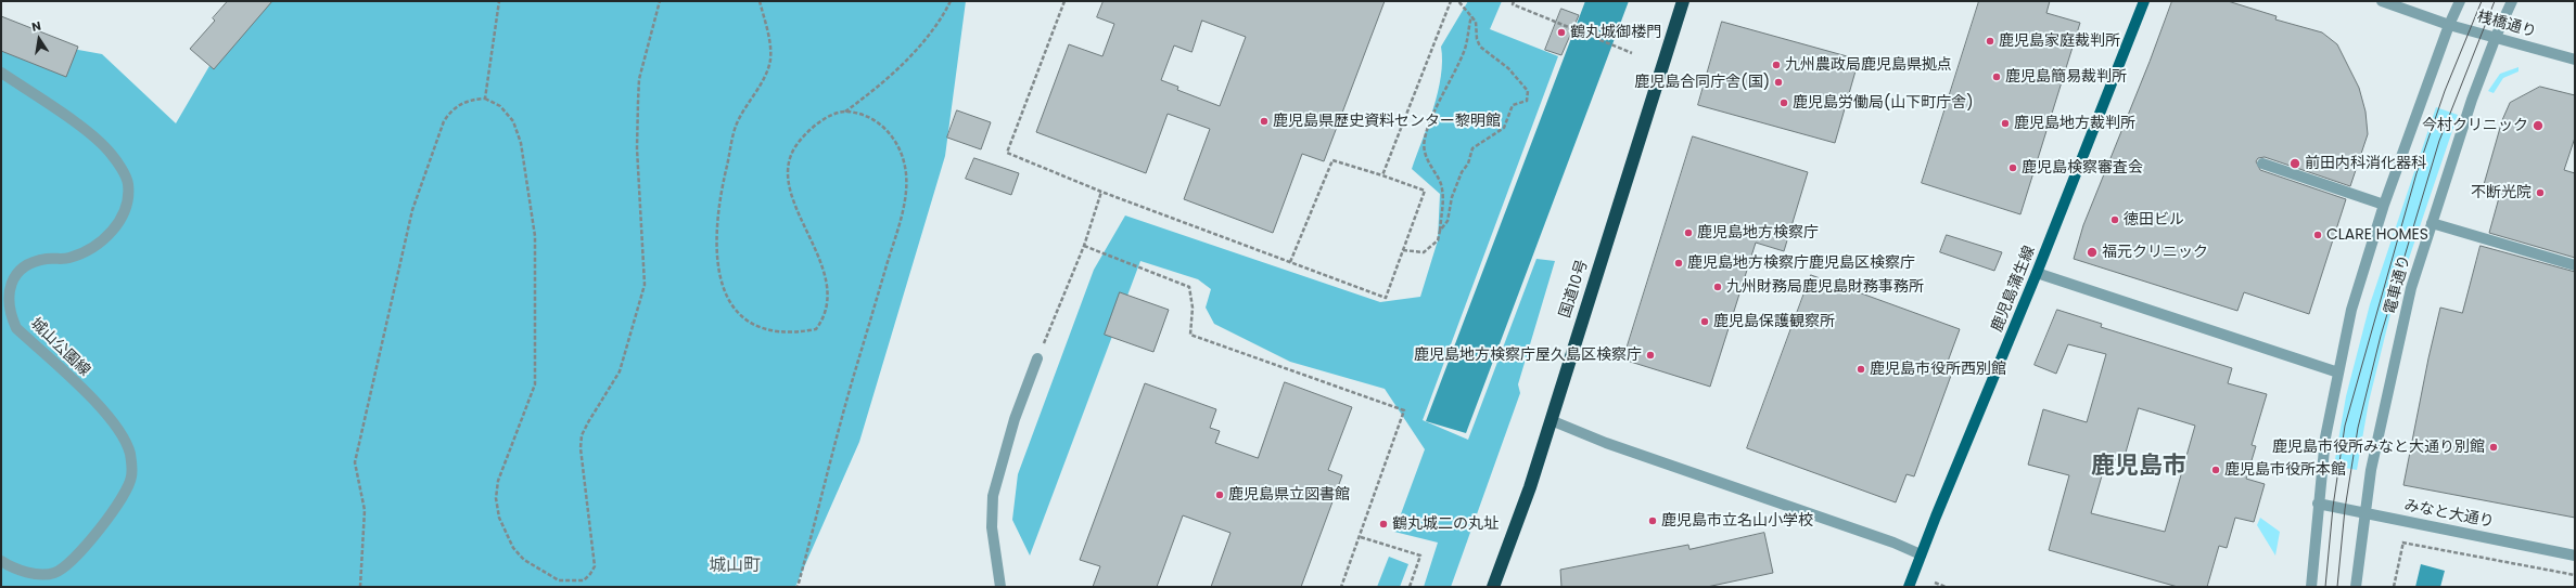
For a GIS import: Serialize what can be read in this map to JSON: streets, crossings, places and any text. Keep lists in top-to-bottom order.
{
  "streets": {
    "highway": ["国道10号"],
    "main road": ["鹿児島蒲生線"],
    "street": [
      "桟橋通り",
      "電車通り",
      "城山公園線",
      "みなと大通り"
    ]
  },
  "crossings": [
    ["桟橋通り", "電車通り"],
    ["電車通り", "みなと大通り"]
  ],
  "districts": ["鹿児島市", "城山町"],
  "places": [
    "鶴丸城御楼門",
    "鹿児島家庭裁判所",
    "九州農政局鹿児島県拠点",
    "鹿児島簡易裁判所",
    "鹿児島合同庁舎(国)",
    "鹿児島労働局(山下町庁舎)",
    "鹿児島県歴史資料センター黎明館",
    "鹿児島地方裁判所",
    "今村クリニック",
    "前田内科消化器科",
    "鹿児島検察審査会",
    "不断光院",
    "徳田ビル",
    "鹿児島地方検察庁",
    "CLARE HOMES",
    "福元クリニック",
    "鹿児島地方検察庁鹿児島区検察庁",
    "九州財務局鹿児島財務事務所",
    "鹿児島保護観察所",
    "鹿児島地方検察庁屋久島区検察庁",
    "鹿児島市役所西別館",
    "鹿児島市役所みなと大通り別館",
    "鹿児島市役所本館",
    "鹿児島県立図書館",
    "鹿児島市立名山小学校",
    "鶴丸城二の丸址"
  ],
  "north": "top"
}
